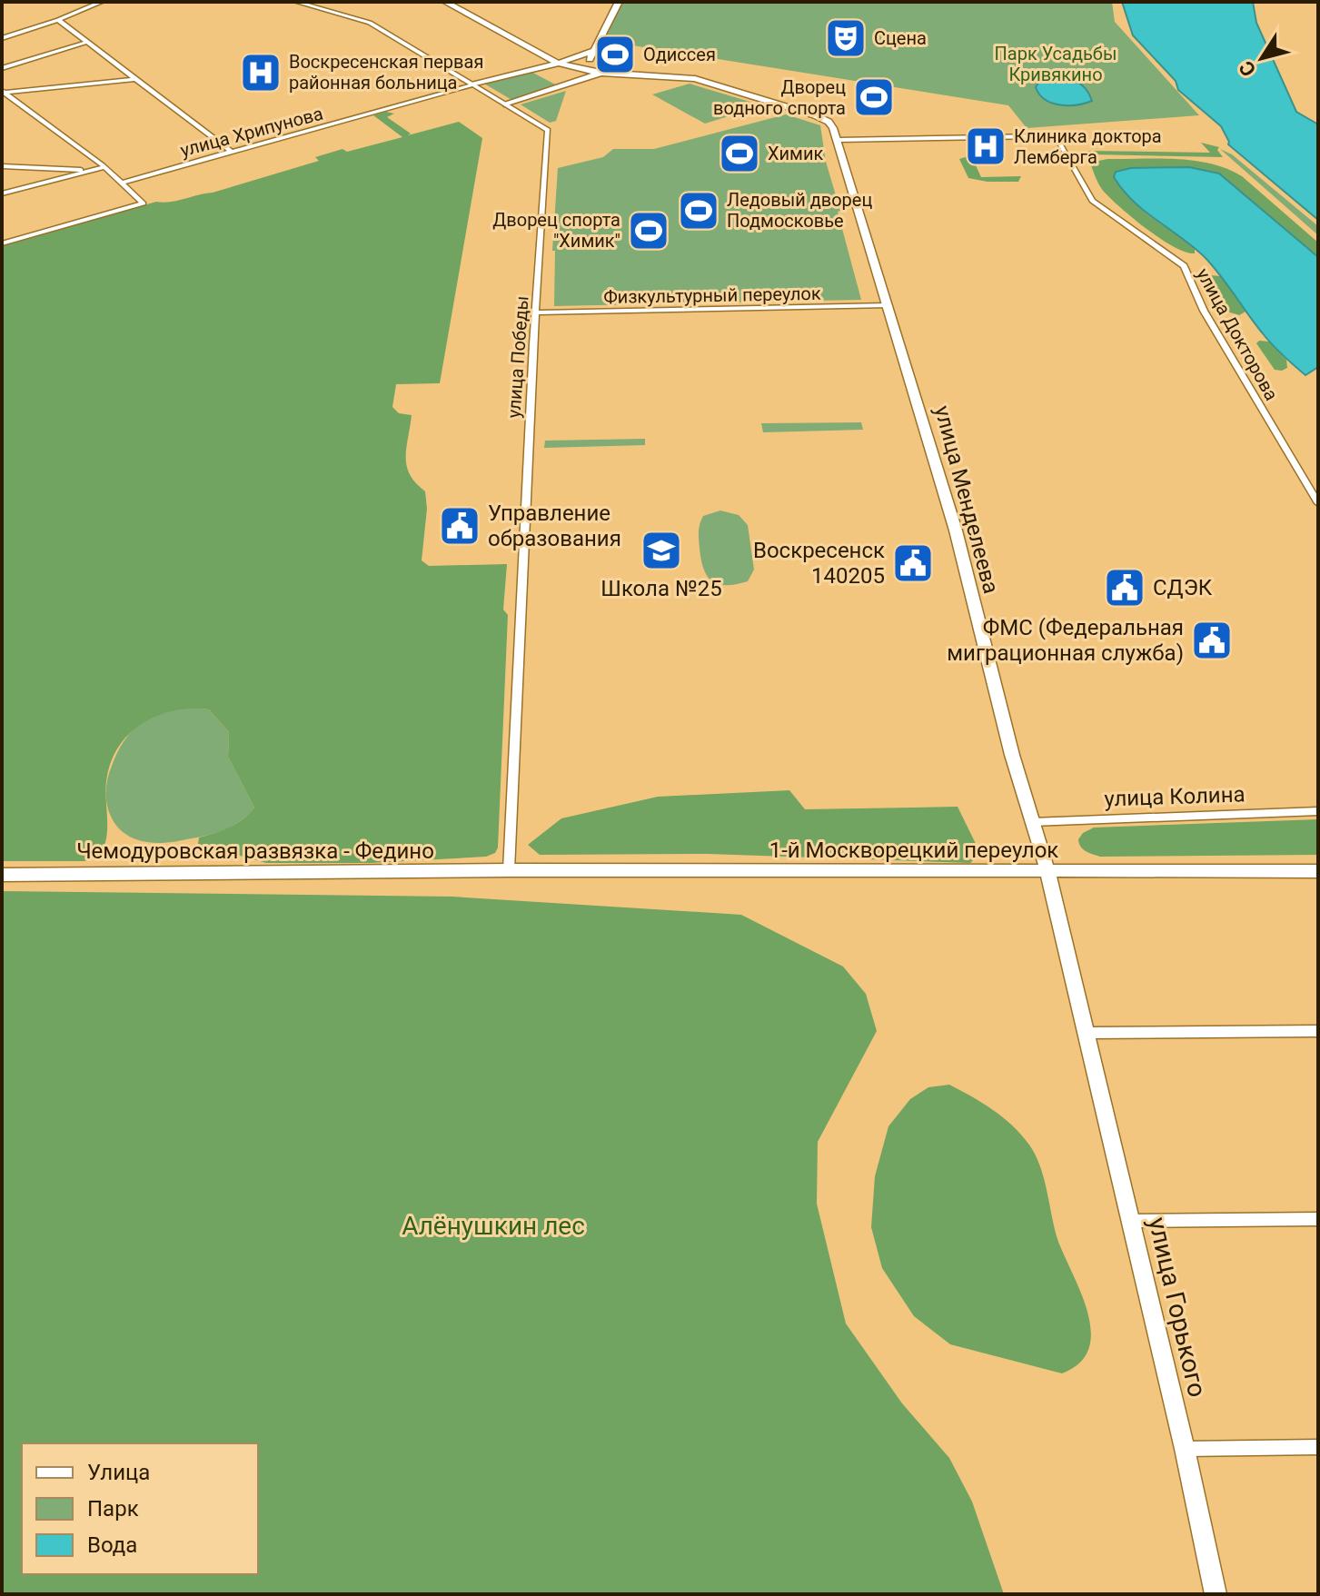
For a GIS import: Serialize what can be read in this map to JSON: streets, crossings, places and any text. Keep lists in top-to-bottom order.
{
  "streets": {
    "main road": [
      "улица Менделеева",
      "1-й Москворецкий переулок",
      "Чемодуровская развязка - Федино",
      "улица Горького"
    ],
    "street": [
      "улица Хрипунова",
      "Физкультурный переулок",
      "улица Докторова",
      "улица Победы",
      "улица Колина"
    ]
  },
  "crossings": [
    ["улица Хрипунова", "улица Победы"],
    ["Физкультурный переулок", "улица Победы"],
    ["Физкультурный переулок", "улица Менделеева"],
    ["улица Докторова", "улица Менделеева"],
    ["улица Победы", "1-й Москворецкий переулок"],
    ["улица Победы", "Чемодуровская развязка - Федино"],
    ["улица Менделеева", "улица Колина"],
    ["улица Менделеева", "1-й Москворецкий переулок"],
    ["улица Менделеева", "улица Горького"],
    ["1-й Москворецкий переулок", "Чемодуровская развязка - Федино"],
    ["1-й Москворецкий переулок", "улица Горького"]
  ],
  "parks": ["Парк Усадьбы Кривякино", "Алёнушкин лес"],
  "places": {
    "theatre": ["Сцена"],
    "sports": [
      "Одиссея",
      "Дворец водного спорта",
      "Химик",
      "Ледовый дворец Подмосковье",
      "Дворец спорта \"Химик\""
    ],
    "hospital": ["Воскресенская первая районная больница", "Клиника доктора Лемберга"],
    "public building": [
      "Управление образования",
      "Воскресенск 140205",
      "СДЭК",
      "ФМС (Федеральная миграционная служба)"
    ],
    "school or university": ["Школа №25"]
  },
  "legend": ["Улица", "Парк", "Вода"],
  "north": "bottom left"
}
